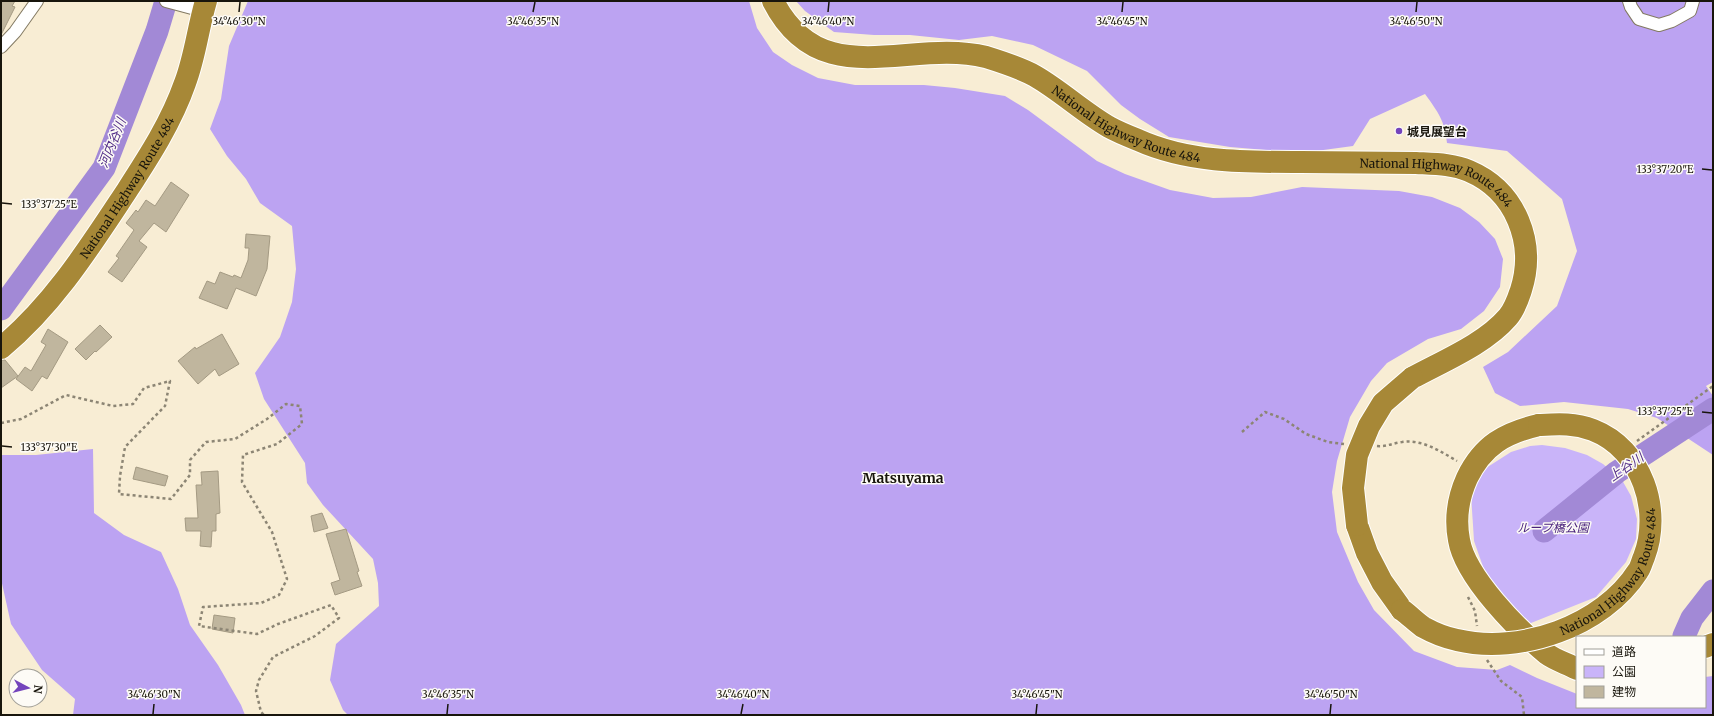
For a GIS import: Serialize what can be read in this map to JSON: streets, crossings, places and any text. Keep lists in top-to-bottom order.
{
  "streets": {
    "highway": ["National Highway Route 484"]
  },
  "districts": ["Matsuyama"],
  "water": ["河内谷川", "上谷川"],
  "parks": ["ループ橋公園"],
  "places": ["城見展望台"],
  "legend": ["道路", "公園", "建物"],
  "north": "right",
  "coordinates": [
    "34°46'30\"N",
    "34°46'35\"N",
    "34°46'40\"N",
    "34°46'45\"N",
    "34°46'50\"N",
    "133°37'20\"E",
    "133°37'25\"E",
    "133°37'30\"E"
  ]
}
